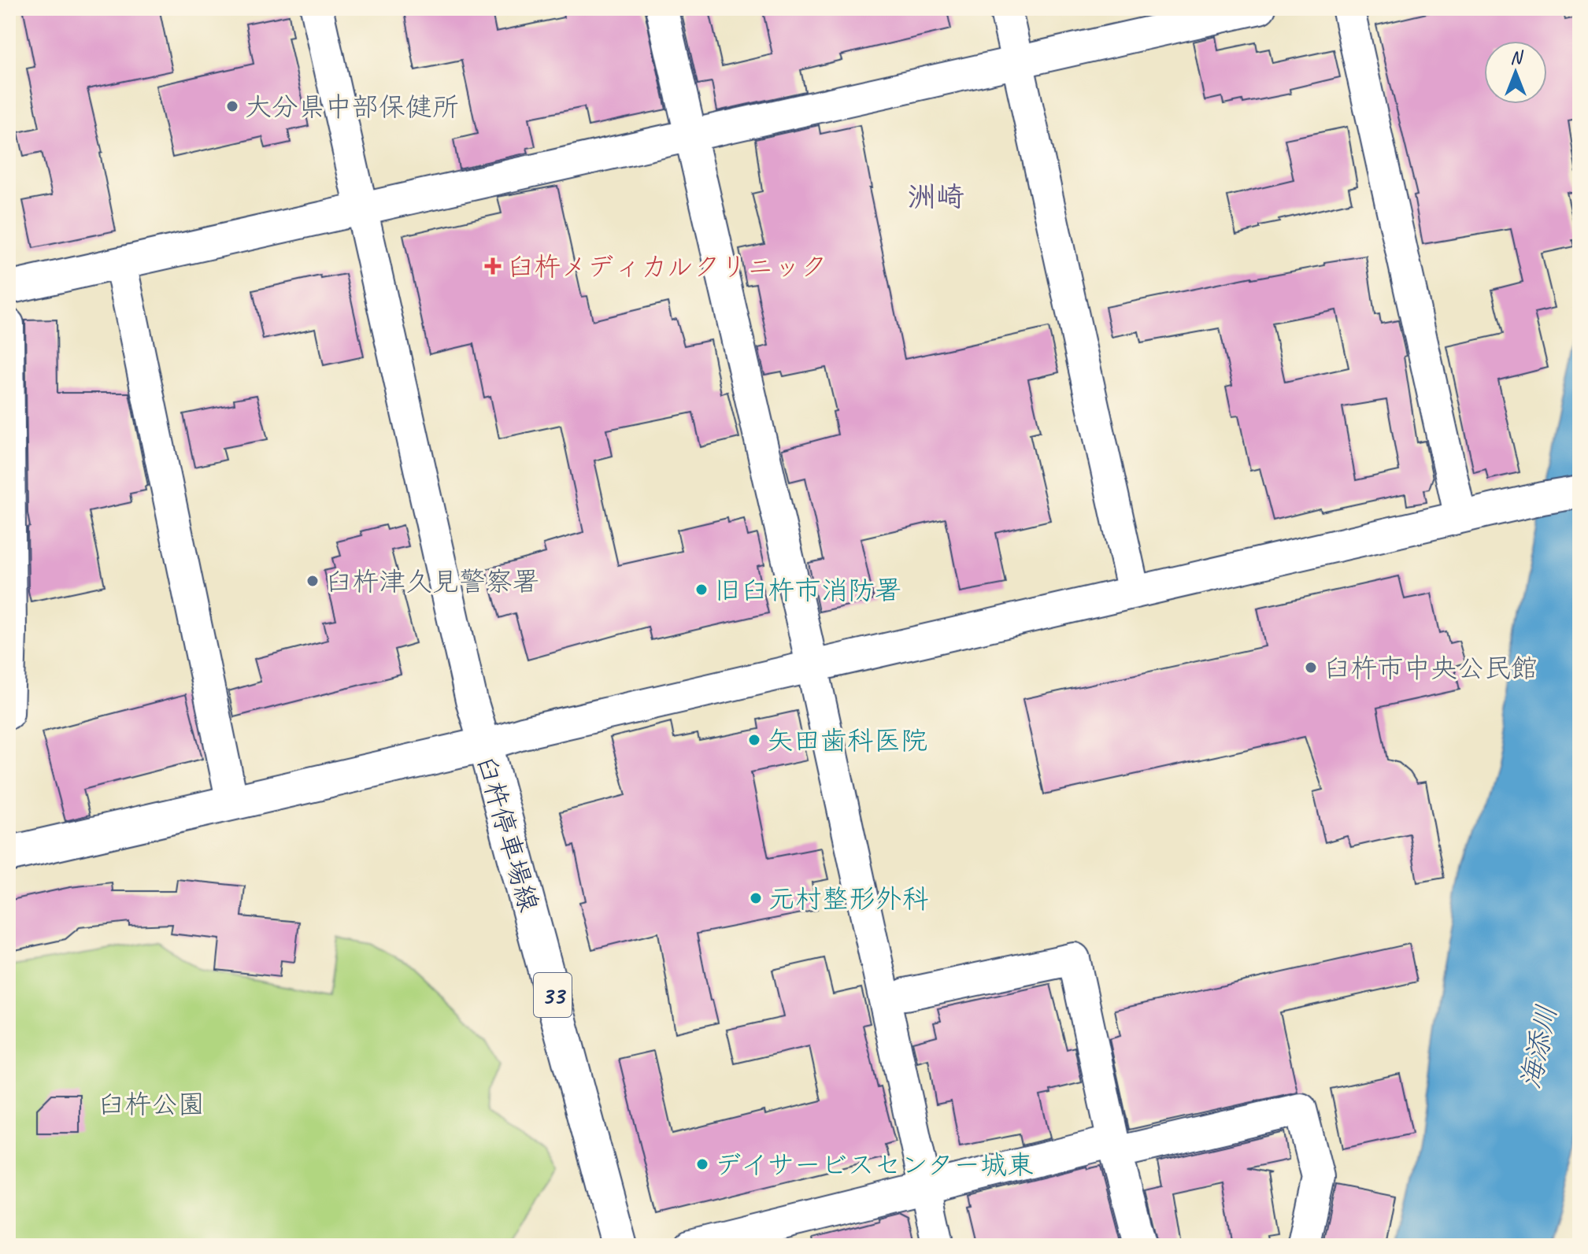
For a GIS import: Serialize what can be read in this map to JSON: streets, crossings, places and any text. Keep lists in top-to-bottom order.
{
  "streets": {
    "main road": ["臼杵停車場線", "33"]
  },
  "districts": ["洲崎"],
  "water": ["海添川"],
  "parks": ["臼杵公園"],
  "places": {
    "other": [
      "大分県中部保健所",
      "臼杵津久見警察署",
      "旧臼杵市消防署",
      "臼杵市中央公民館",
      "矢田歯科医院",
      "元村整形外科",
      "デイサービスセンター城東"
    ],
    "health": ["臼杵メディカルクリニック"]
  },
  "north": "top"
}
